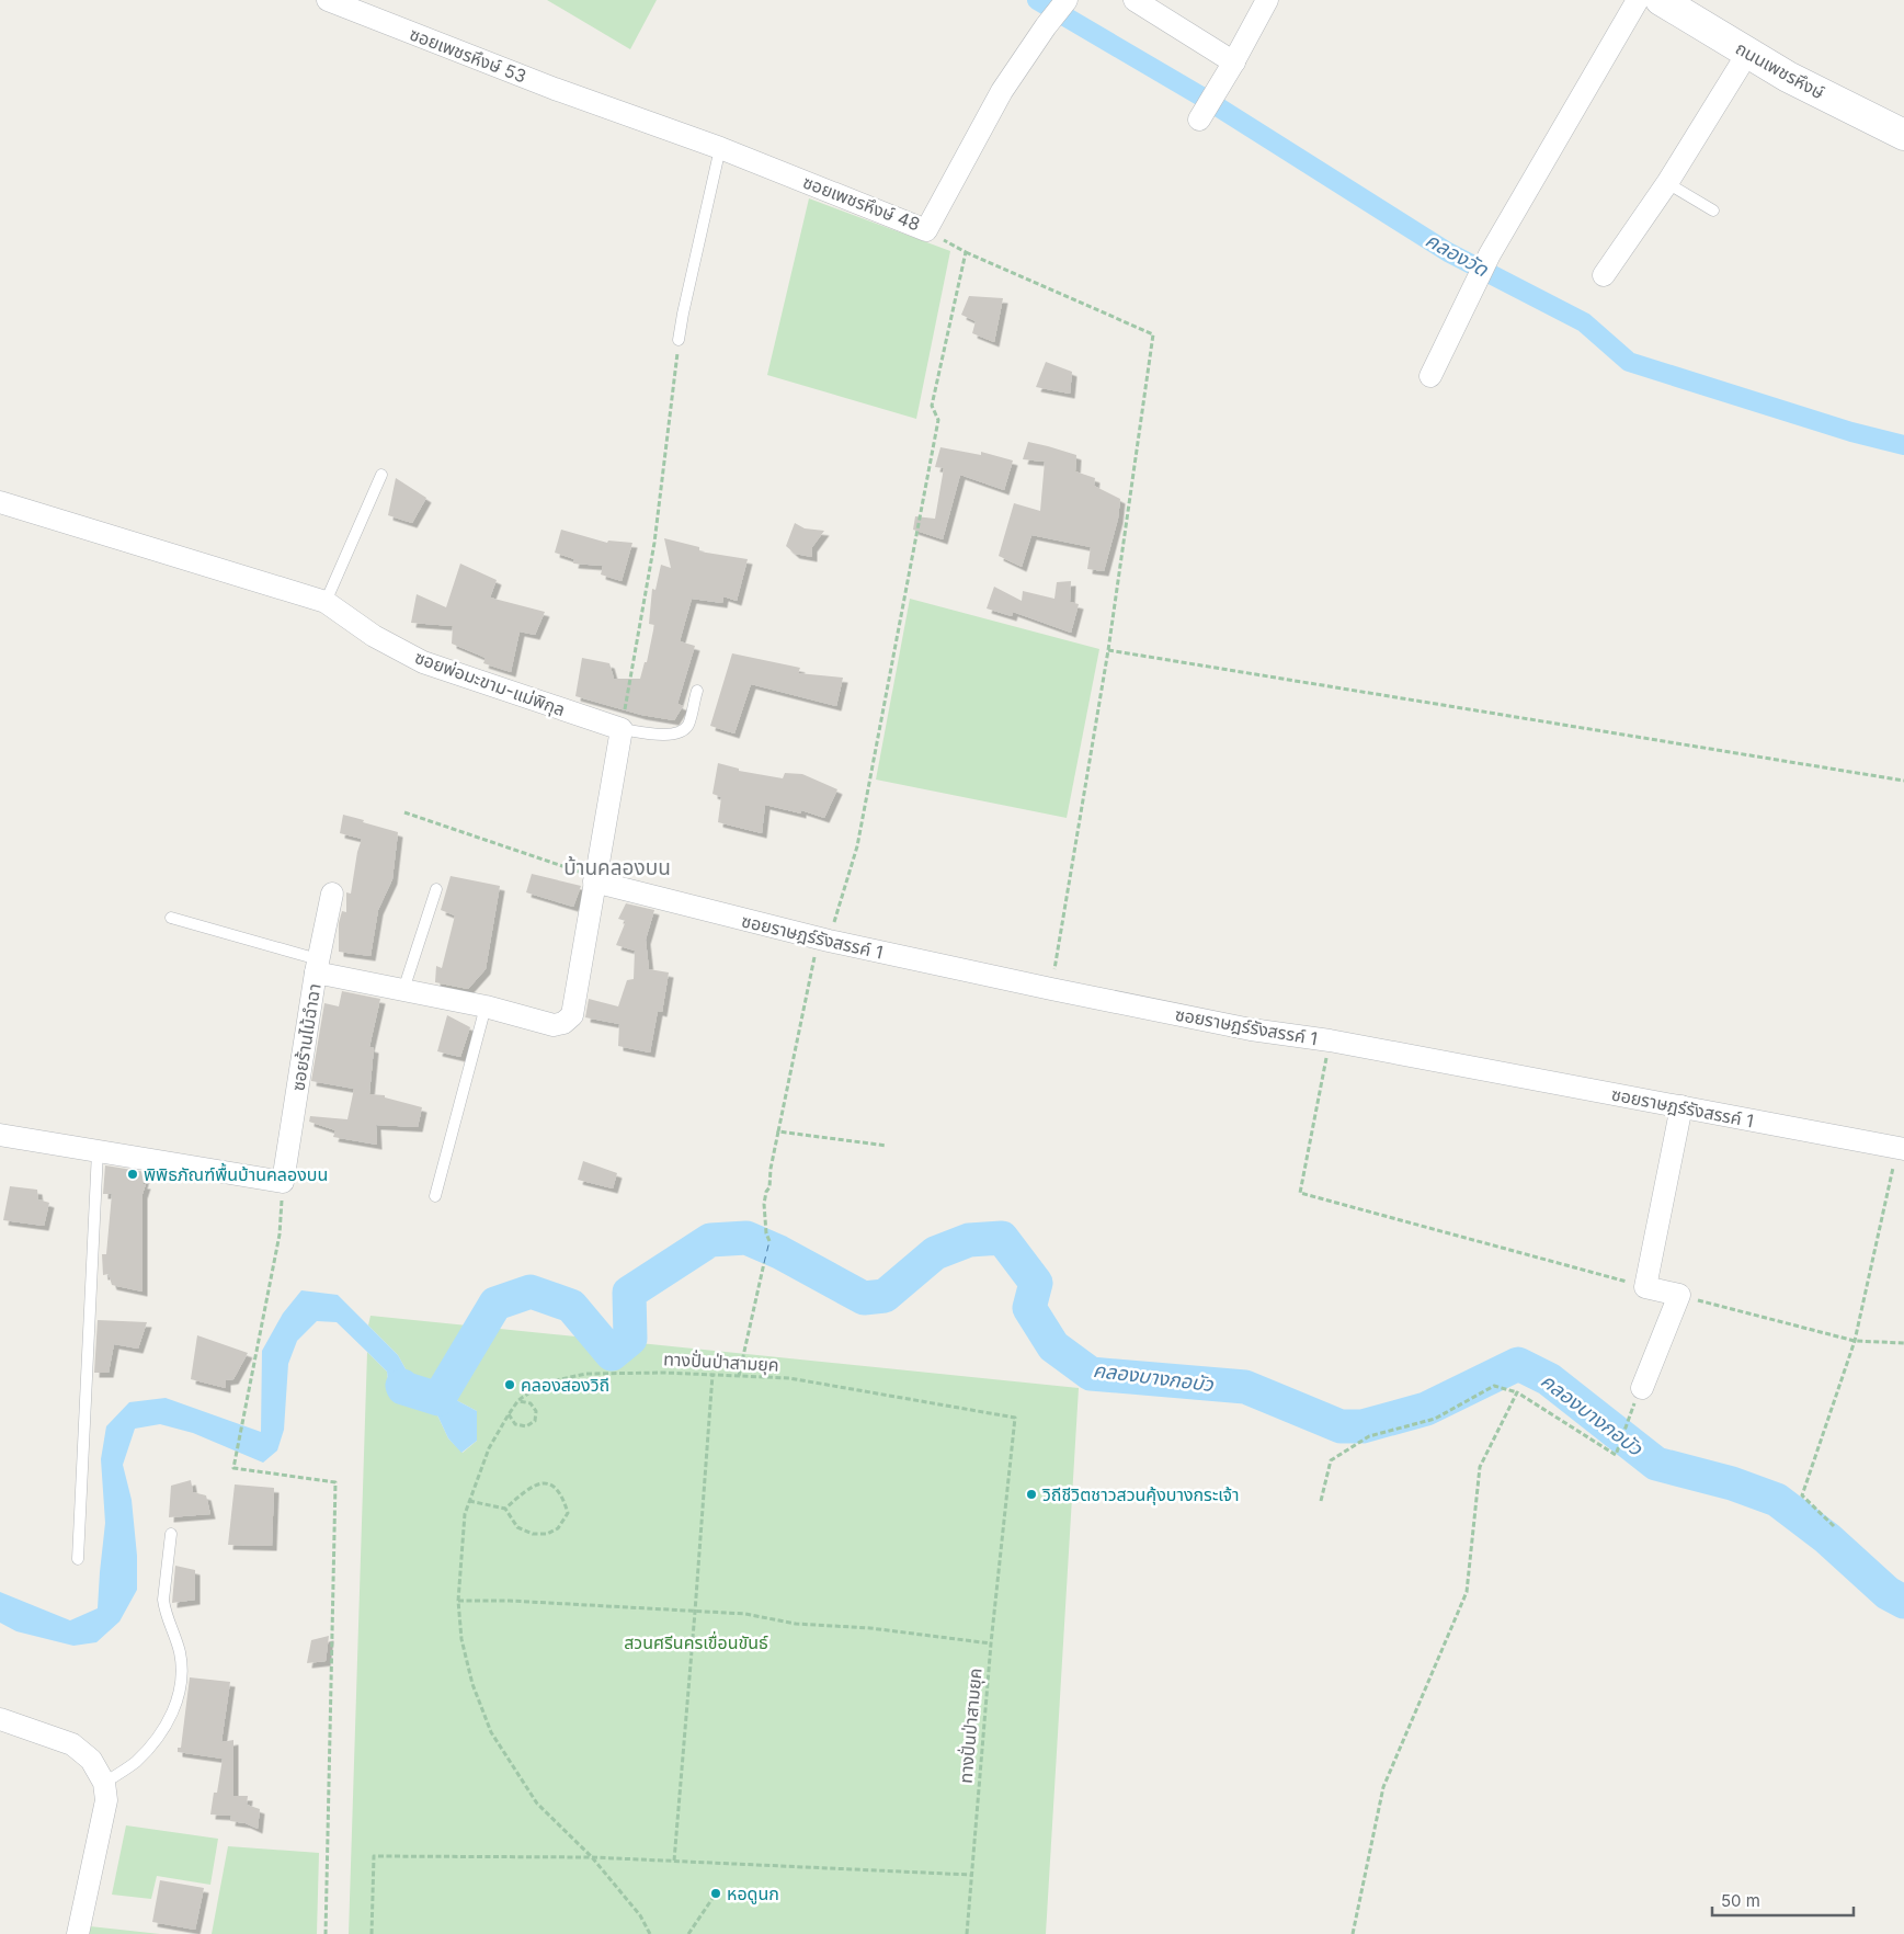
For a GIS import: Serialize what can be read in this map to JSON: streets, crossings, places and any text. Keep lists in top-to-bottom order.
{
  "streets": {
    "main road": ["ถนนเพชรหึงษ์"],
    "street": [
      "ซอยเพชรหึงษ์ 53",
      "ซอยเพชรหึงษ์ 48",
      "ซอยพ่อมะขาม-แม่พิกุล",
      "ซอยราษฎร์รังสรรค์ 1",
      "ซอยร้านไม้ฉำฉา"
    ],
    "path": ["ทางปั่นป่าสามยุค"]
  },
  "crossings": [
    ["ซอยเพชรหึงษ์ 53", "ซอยเพชรหึงษ์ 48"],
    ["ซอยราษฎร์รังสรรค์ 1", "ซอยร้านไม้ฉำฉา"]
  ],
  "districts": ["บ้านคลองบน"],
  "water": ["คลองวัด", "คลองบางกอบัว"],
  "parks": ["สวนศรีนครเขื่อนขันธ์"],
  "places": [
    "พิพิธภัณฑ์พื้นบ้านคลองบน",
    "คลองสองวิถี",
    "วิถีชีวิตชาวสวนคุ้งบางกระเจ้า",
    "หอดูนก"
  ],
  "scale_bar": "50 m"
}
